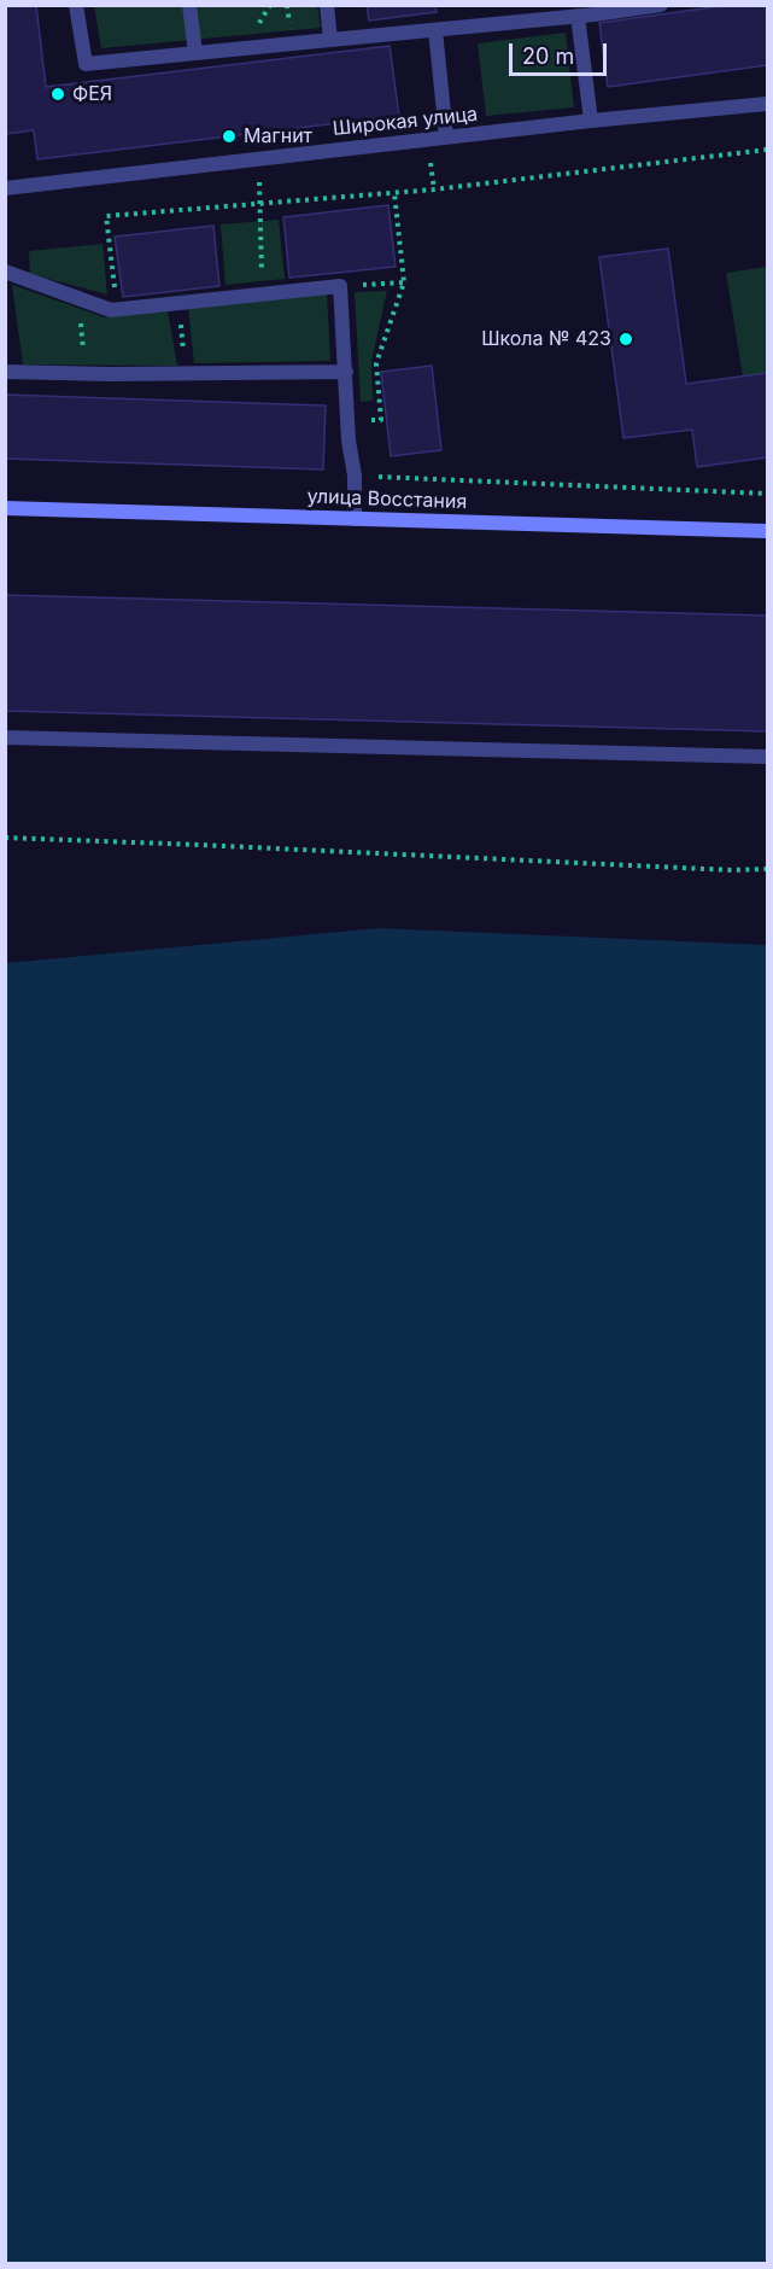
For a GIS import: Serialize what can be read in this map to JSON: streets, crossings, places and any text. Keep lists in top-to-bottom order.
{
  "streets": {
    "street": ["Широкая улица", "улица Восстания"]
  },
  "places": ["ФЕЯ", "Магнит", "Школа № 423"],
  "scale_bar": "20 m"
}
